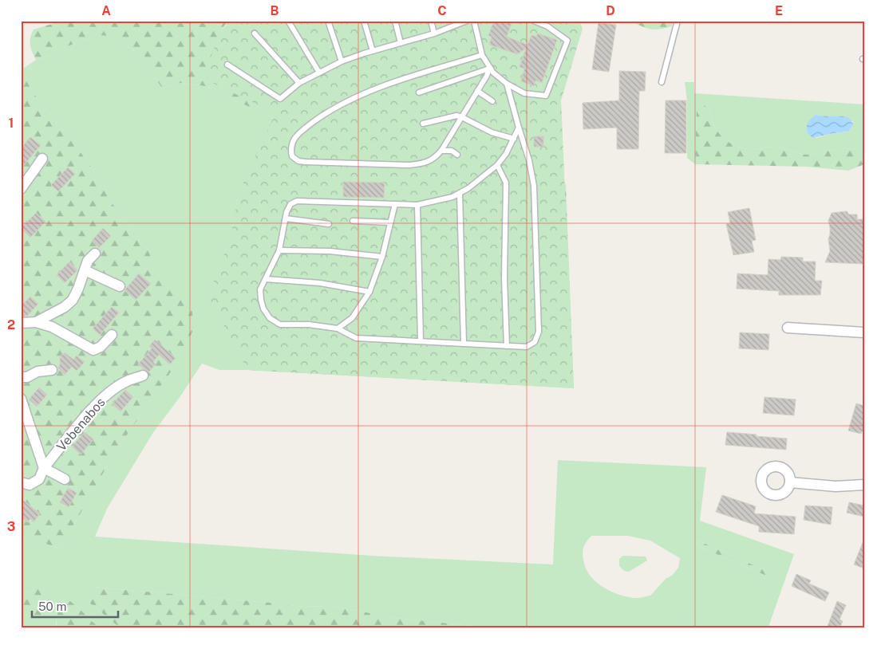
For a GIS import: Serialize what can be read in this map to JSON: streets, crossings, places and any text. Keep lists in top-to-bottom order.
{
  "streets": {
    "street": ["Vebenabos"]
  },
  "scale_bar": "50 m",
  "grid": {
    "columns": [
      "A",
      "B",
      "C",
      "D",
      "E"
    ],
    "rows": ["1", "2", "3"]
  }
}
